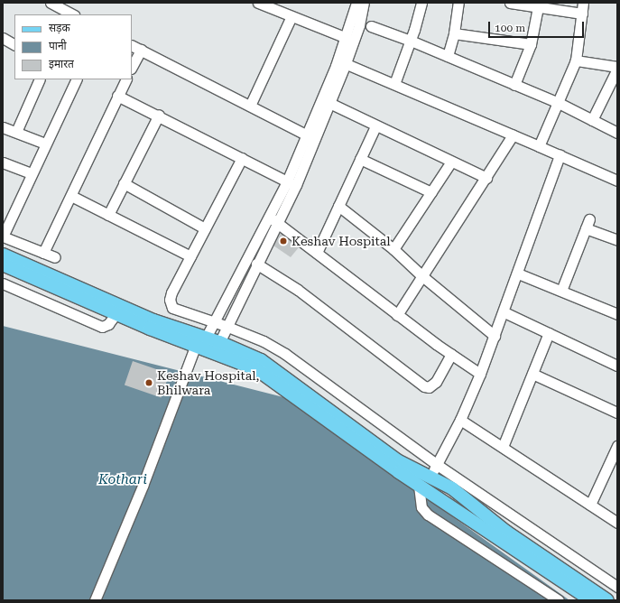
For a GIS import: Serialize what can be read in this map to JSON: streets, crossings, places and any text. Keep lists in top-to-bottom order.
{
  "water": ["Kothari"],
  "places": ["Keshav Hospital", "Keshav Hospital, Bhilwara"],
  "legend": ["सड़क", "पानी", "इमारत"],
  "scale_bar": "100 m"
}
